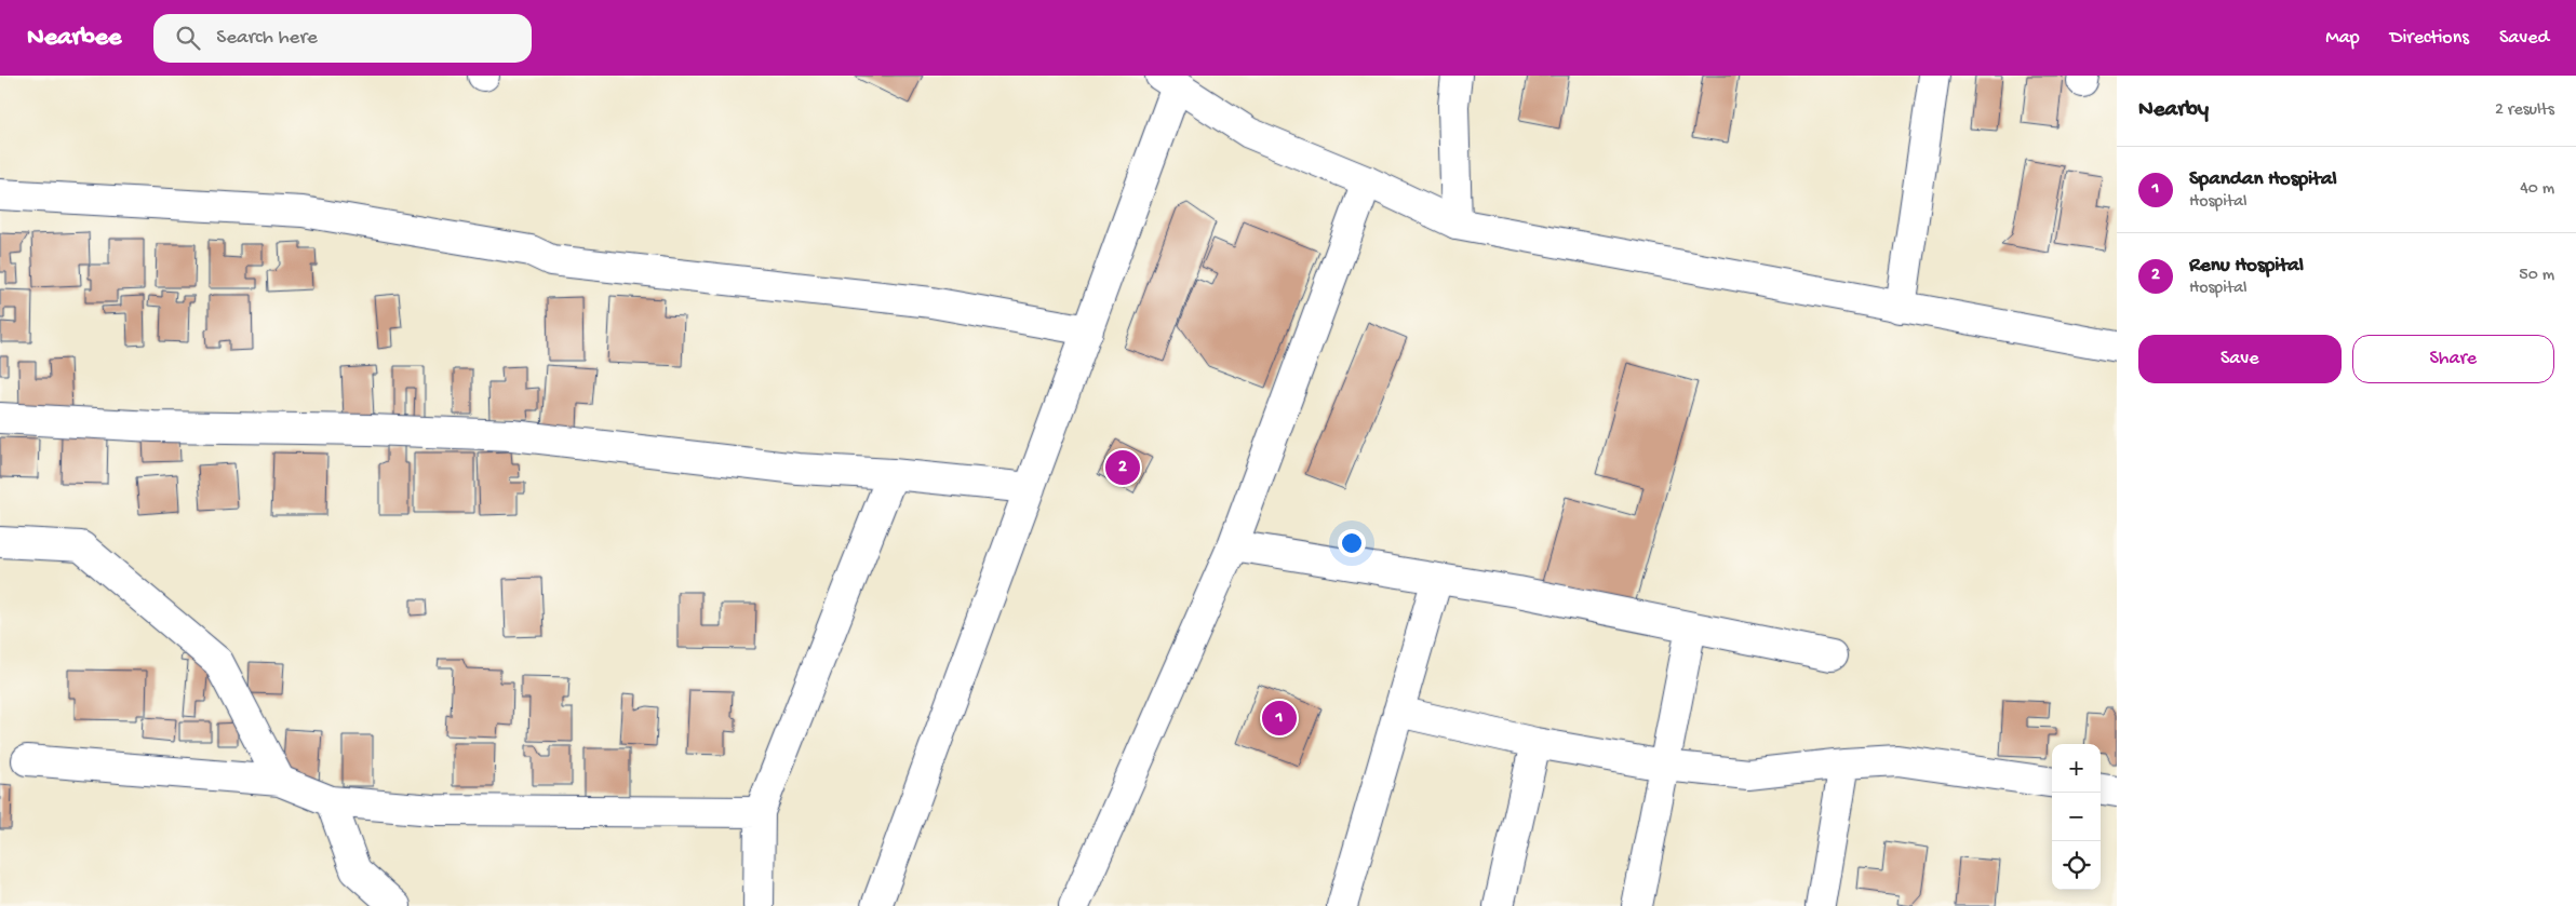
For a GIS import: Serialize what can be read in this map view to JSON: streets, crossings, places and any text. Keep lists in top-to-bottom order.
{
  "page": {
    "header": "Nearbee",
    "search": "Search here",
    "nav": ["Map", "Directions", "Saved"],
    "heading": ["Nearby", "2 results"],
    "list": [
      {
        "mark": "1",
        "name": "Spandan Hospital",
        "note": "Hospital",
        "value": "40 m"
      },
      {
        "mark": "2",
        "name": "Renu Hospital",
        "note": "Hospital",
        "value": "50 m"
      }
    ],
    "buttons": ["Save", "Share"],
    "pins": ["2", "1"],
    "map_buttons": ["+", "−"]
  }
}
